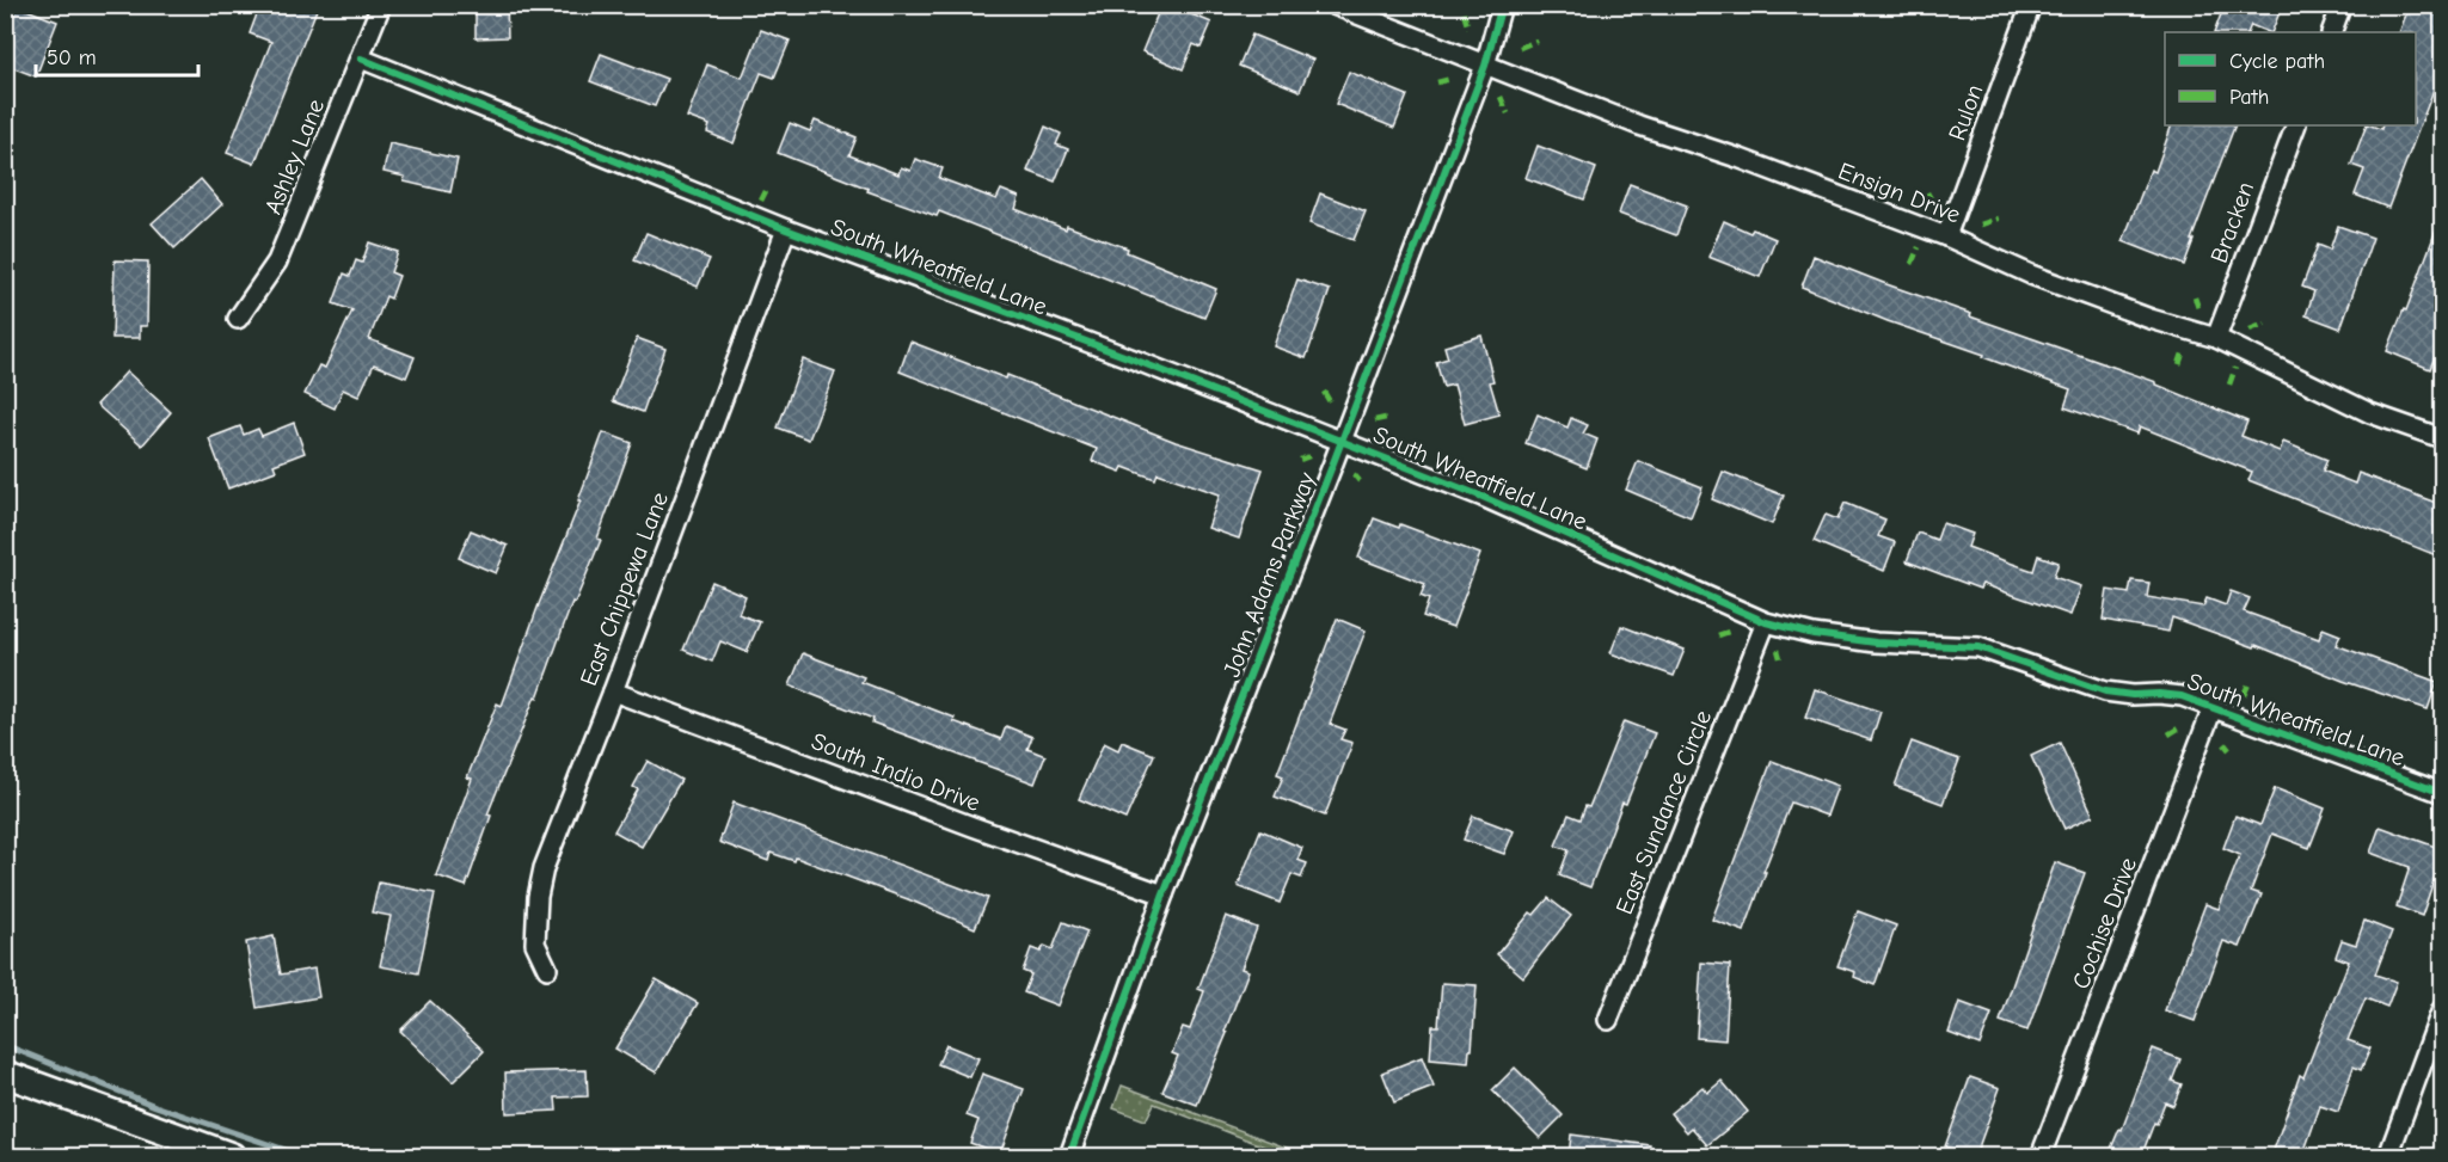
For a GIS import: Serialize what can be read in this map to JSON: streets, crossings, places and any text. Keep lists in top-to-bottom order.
{
  "streets": {
    "street": [
      "Rulon",
      "Ashley Lane",
      "Ensign Drive",
      "Bracken",
      "South Wheatfield Lane",
      "John Adams Parkway",
      "East Chippewa Lane",
      "South Indio Drive",
      "East Sundance Circle",
      "Cochise Drive"
    ]
  },
  "crossings": [
    ["Rulon", "Ensign Drive"],
    ["Ashley Lane", "South Wheatfield Lane"],
    ["Ensign Drive", "Bracken"],
    ["Ensign Drive", "John Adams Parkway"],
    ["South Wheatfield Lane", "John Adams Parkway"],
    ["South Wheatfield Lane", "East Chippewa Lane"],
    ["South Wheatfield Lane", "East Sundance Circle"],
    ["South Wheatfield Lane", "Cochise Drive"],
    ["John Adams Parkway", "South Indio Drive"],
    ["East Chippewa Lane", "South Indio Drive"]
  ],
  "legend": ["Cycle path", "Path"],
  "scale_bar": "50 m"
}
